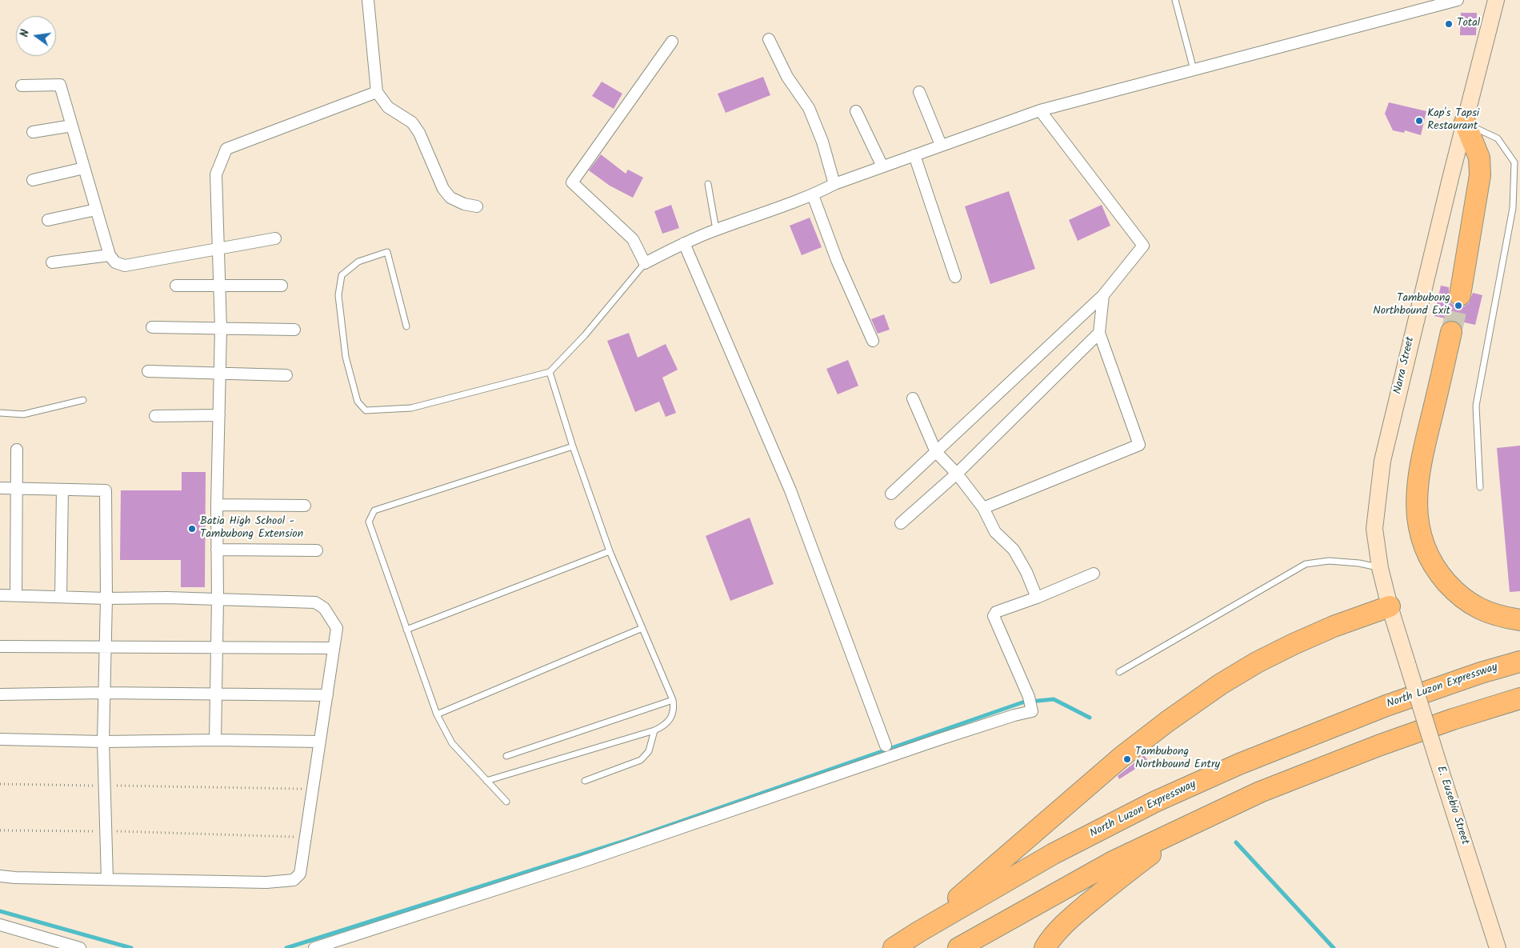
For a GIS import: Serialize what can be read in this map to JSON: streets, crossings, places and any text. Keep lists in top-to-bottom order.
{
  "streets": {
    "highway": ["North Luzon Expressway"],
    "main road": ["Narra Street", "E. Eusebio Street"]
  },
  "crossings": [
    ["Narra Street", "E. Eusebio Street"]
  ],
  "places": [
    "Total",
    "Kap's Tapsi Restaurant",
    "Tambubong Northbound Exit",
    "Batia High School - Tambubong Extension",
    "Tambubong Northbound Entry"
  ],
  "north": "left"
}
